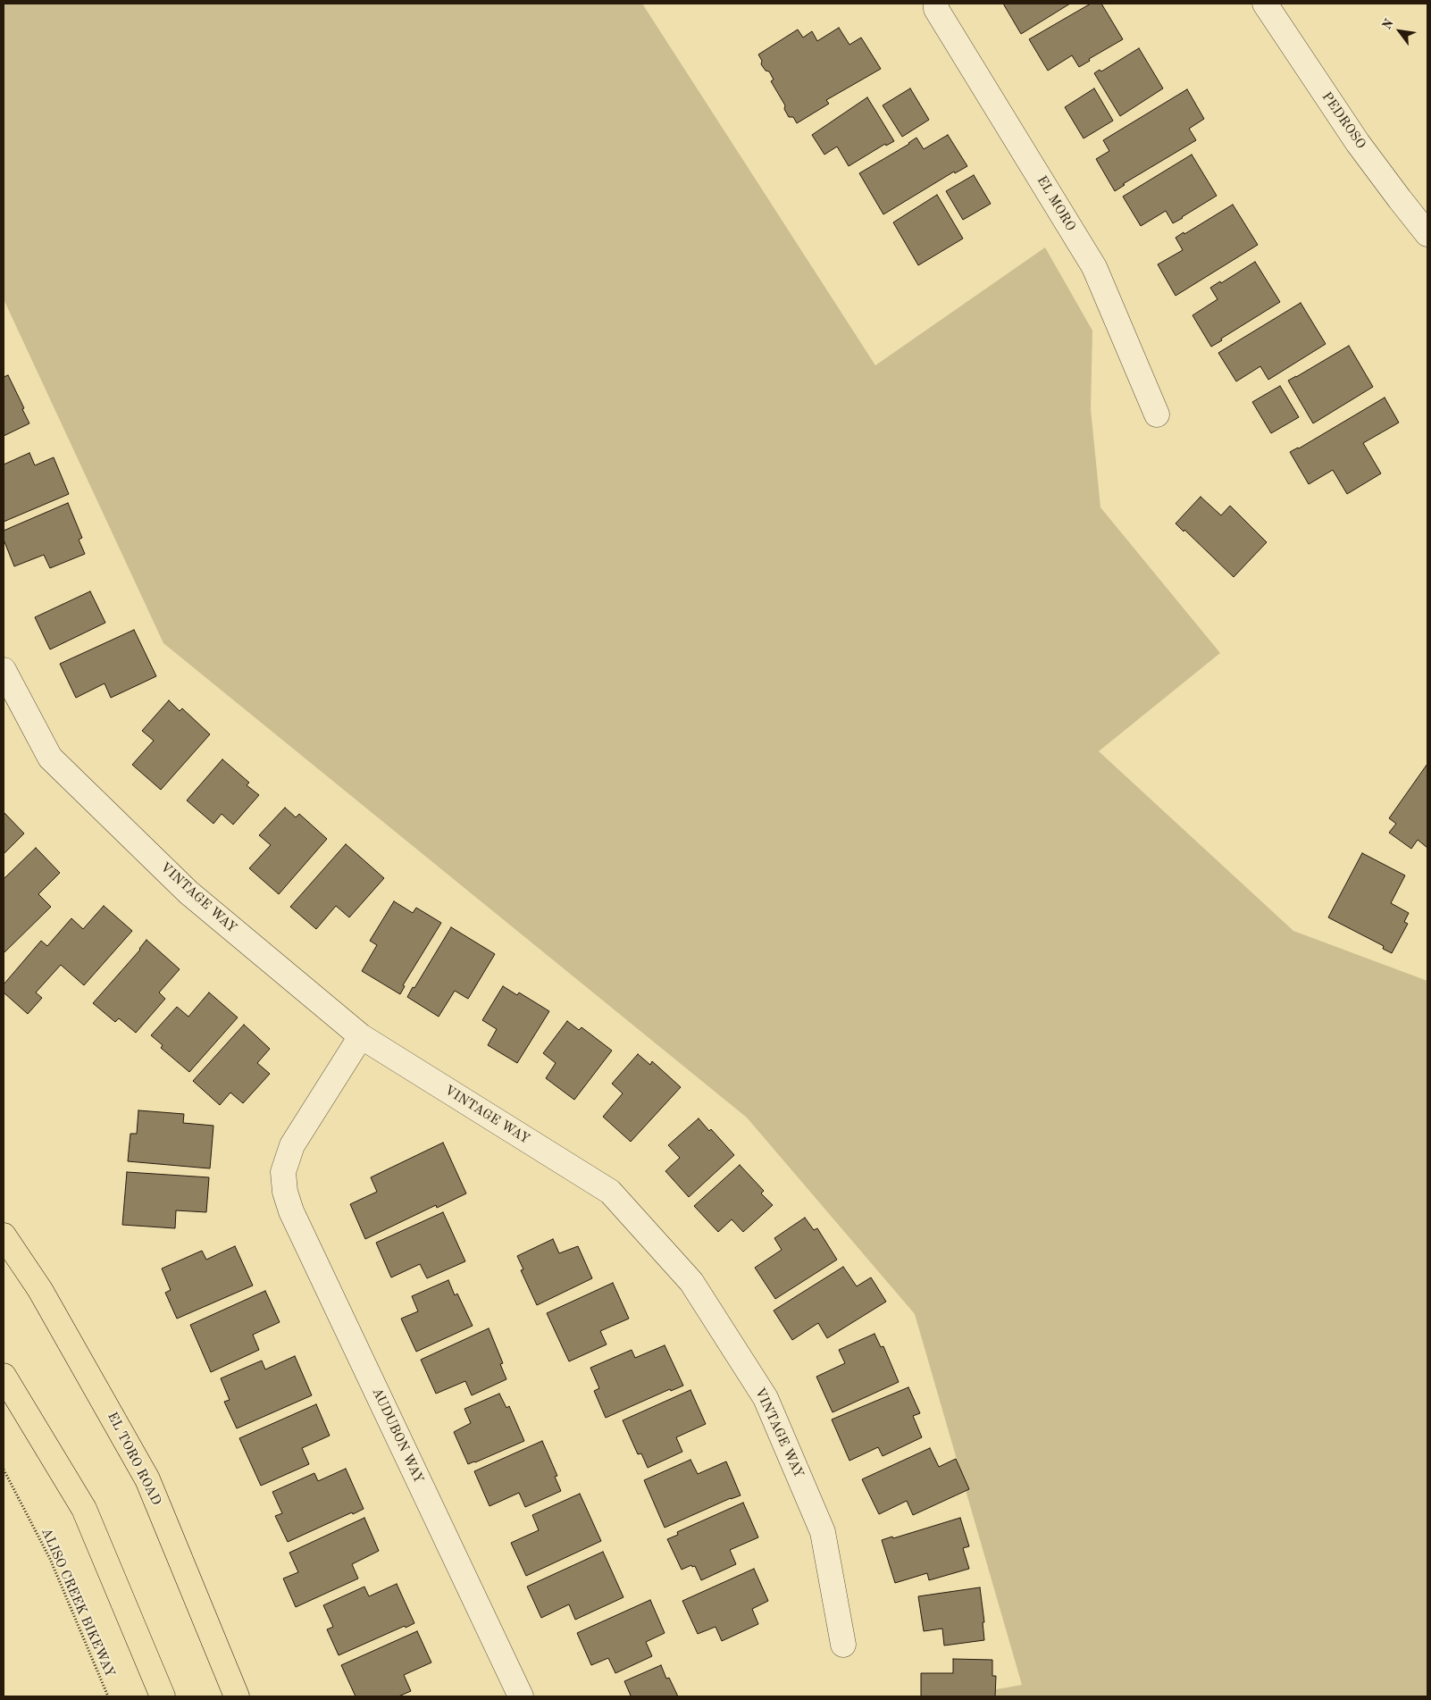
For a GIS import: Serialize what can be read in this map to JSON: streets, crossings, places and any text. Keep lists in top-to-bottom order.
{
  "streets": {
    "main road": ["EL TORO ROAD"],
    "street": [
      "PEDROSO",
      "EL MORO",
      "VINTAGE WAY",
      "AUDUBON WAY"
    ],
    "path": ["ALISO CREEK BIKEWAY"]
  },
  "crossings": [
    ["VINTAGE WAY", "AUDUBON WAY"]
  ],
  "north": "top left"
}
